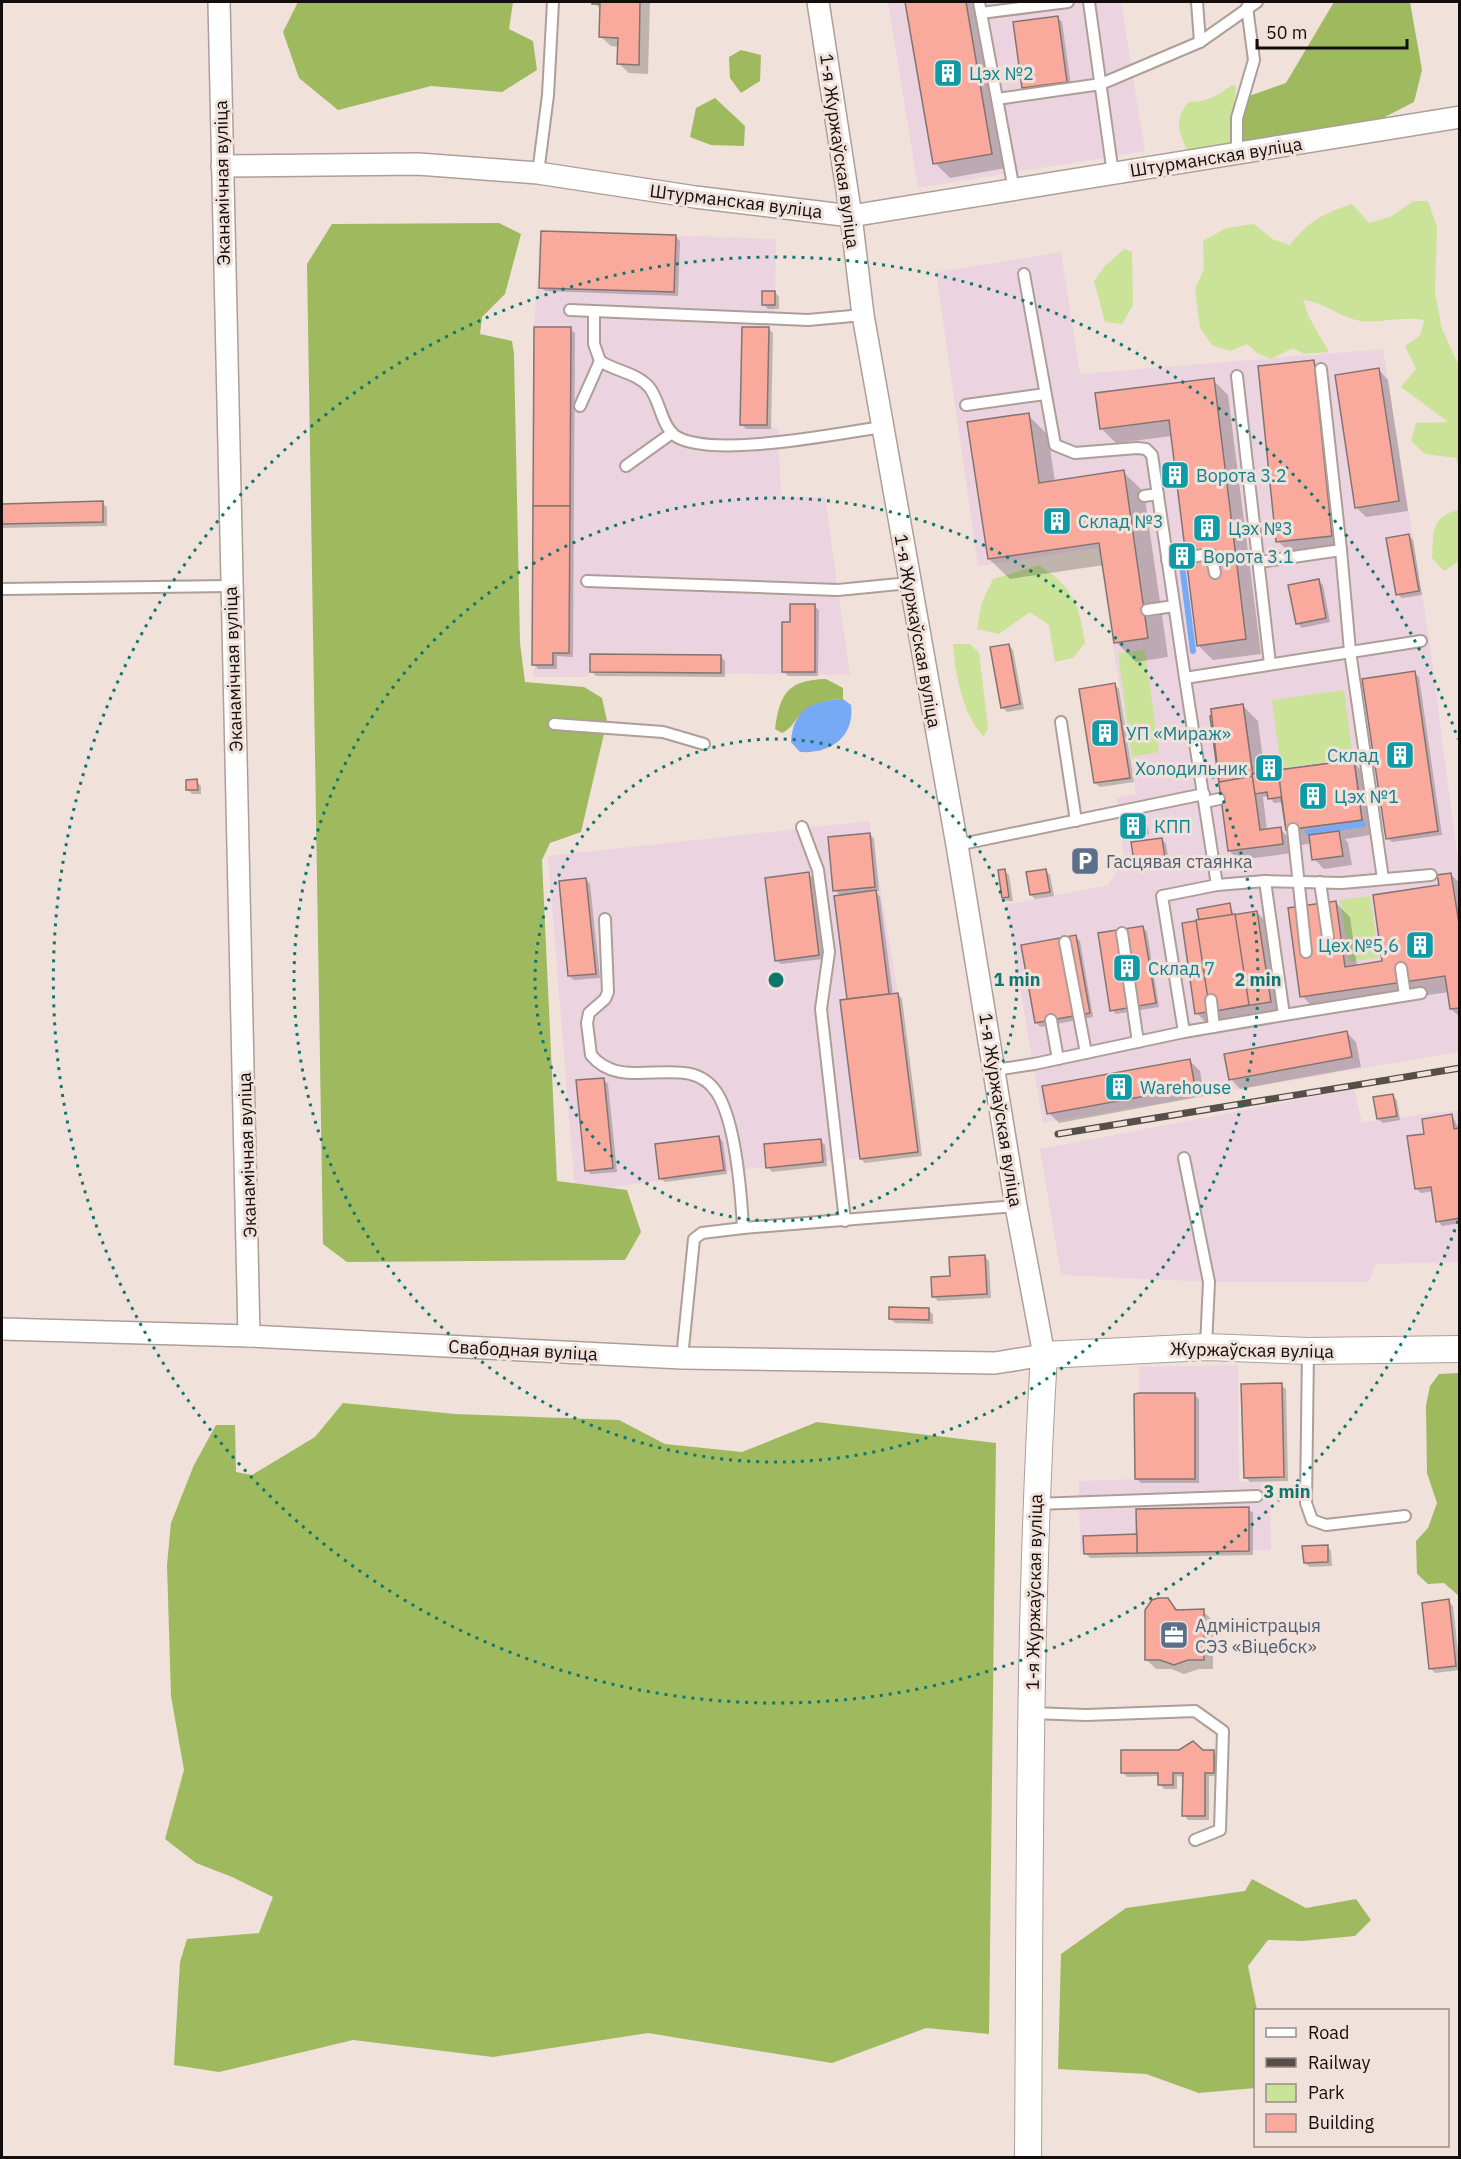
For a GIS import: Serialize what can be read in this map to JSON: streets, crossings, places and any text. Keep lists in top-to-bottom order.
{
  "streets": {
    "street": [
      "1-я Журжаўская вуліца",
      "Штурманская вуліца",
      "Эканамічная вуліца",
      "Свабодная вуліца",
      "Журжаўская вуліца"
    ]
  },
  "crossings": [
    ["1-я Журжаўская вуліца", "Штурманская вуліца"],
    ["1-я Журжаўская вуліца", "Свабодная вуліца"],
    ["1-я Журжаўская вуліца", "Журжаўская вуліца"],
    ["Штурманская вуліца", "Эканамічная вуліца"],
    ["Эканамічная вуліца", "Свабодная вуліца"],
    ["Свабодная вуліца", "Журжаўская вуліца"]
  ],
  "places": {
    "building": [
      "Цэх №2",
      "Ворота 3.2",
      "Склад №3",
      "Цэх №3",
      "Ворота 3.1",
      "УП «Мираж»",
      "Склад",
      "Холодильник",
      "Цэх №1",
      "КПП",
      "Цех №5,6",
      "Склад 7",
      "Warehouse"
    ],
    "parking": ["Гасцявая стаянка"],
    "office": ["Адміністрацыя СЭЗ «Віцебск»"]
  },
  "legend": [
    "Road",
    "Railway",
    "Park",
    "Building"
  ],
  "scale_bar": "50 m",
  "rings": ["1 min", "2 min", "3 min"]
}
